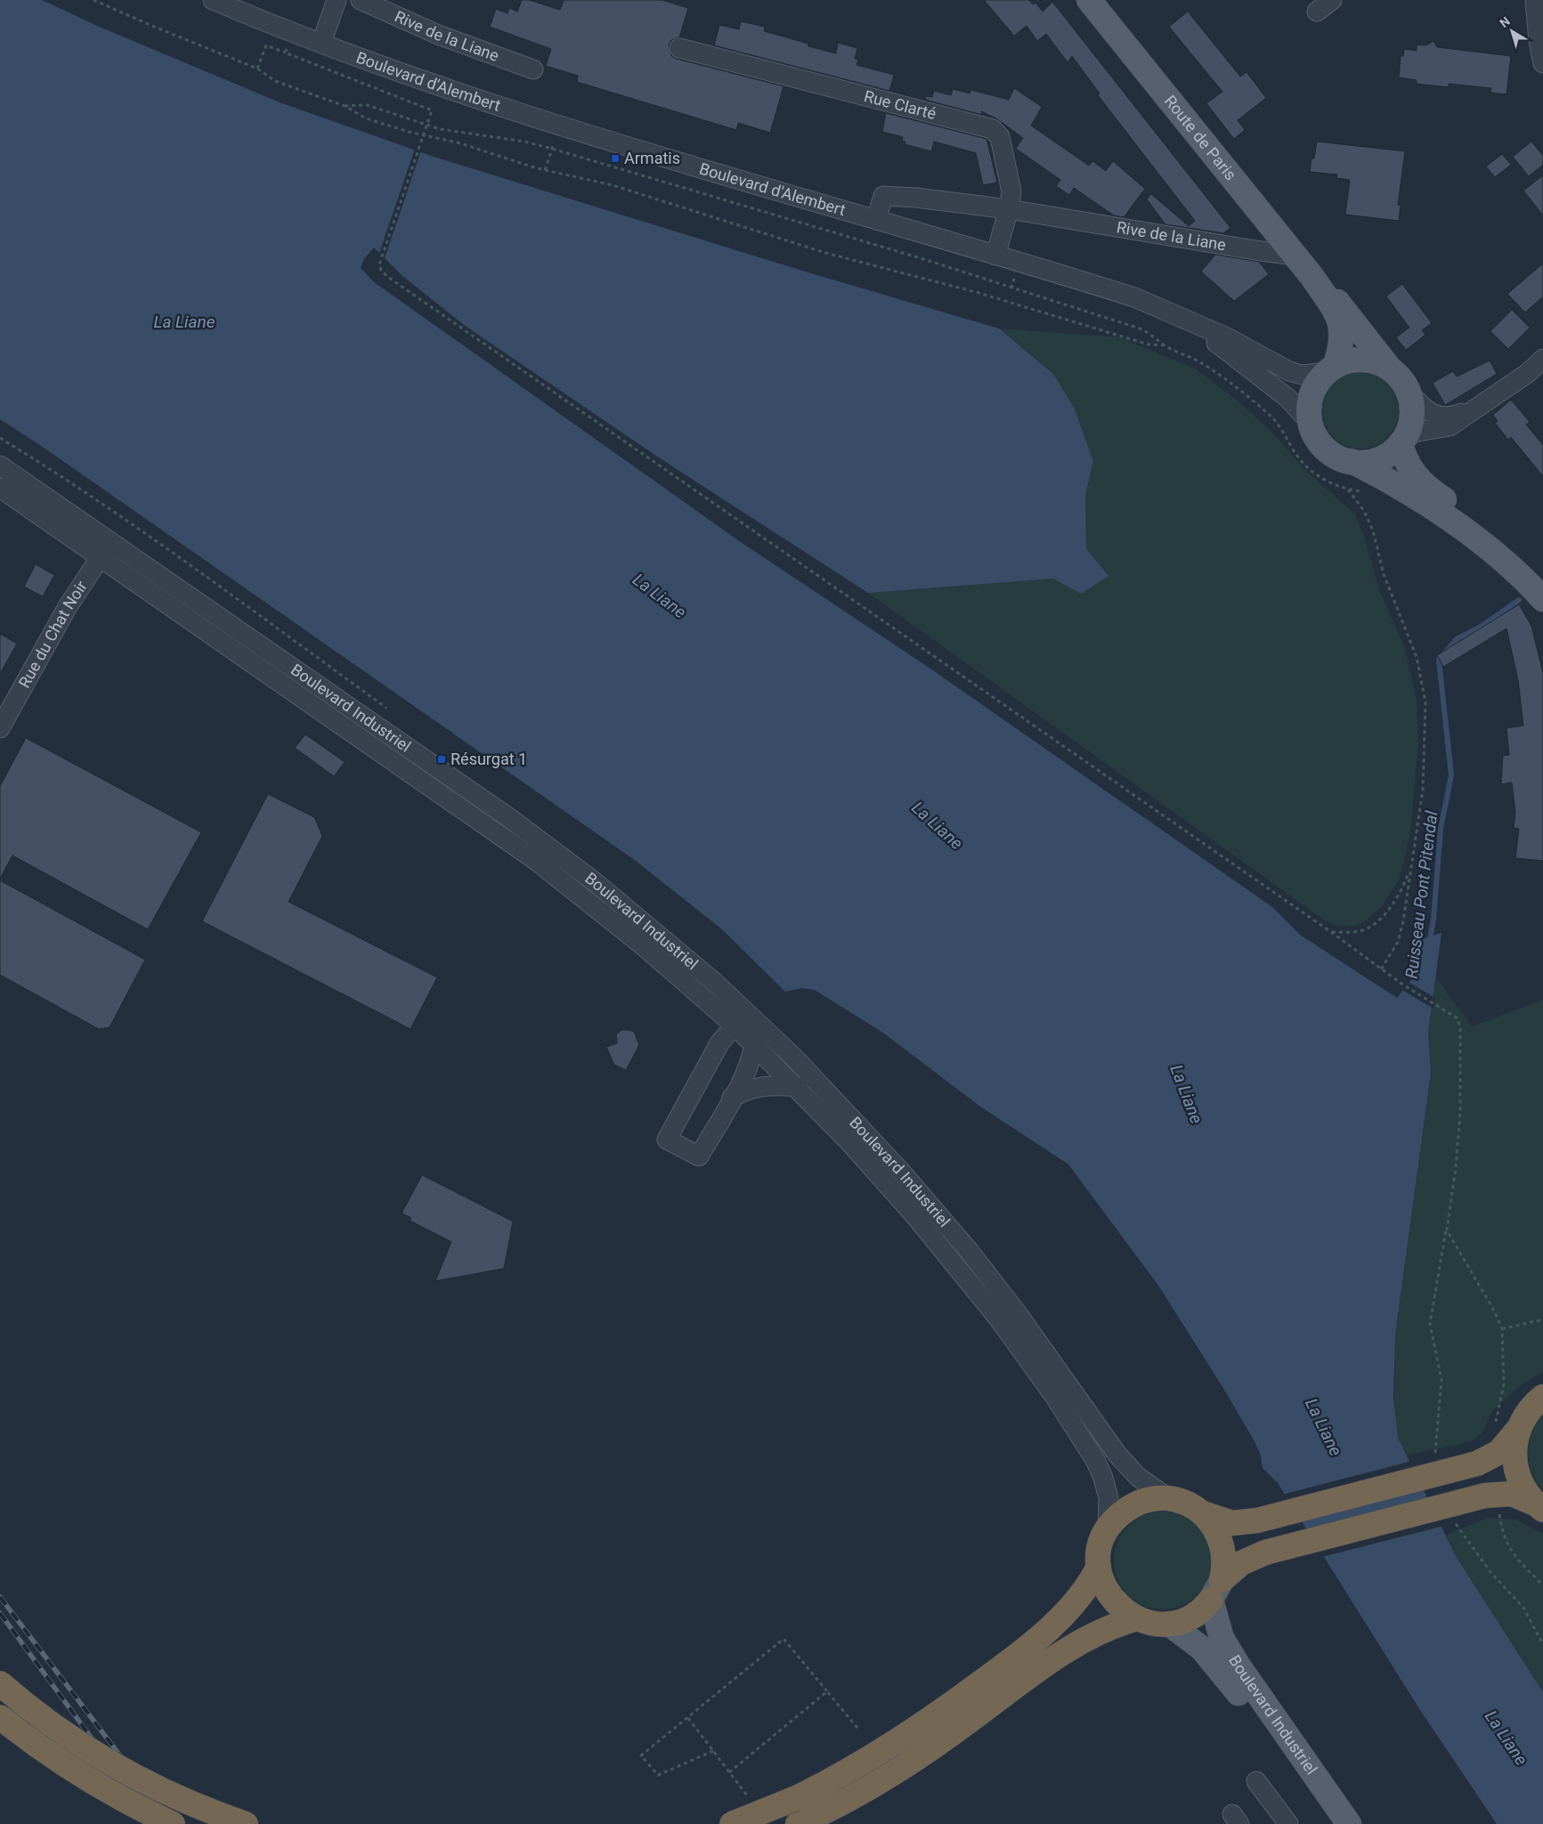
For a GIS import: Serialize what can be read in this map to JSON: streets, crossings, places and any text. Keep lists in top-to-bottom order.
{
  "streets": {
    "main road": ["Route de Paris", "Boulevard Industriel"],
    "street": [
      "Rive de la Liane",
      "Boulevard d'Alembert",
      "Rue Clarté",
      "Rue du Chat Noir"
    ]
  },
  "crossings": [
    ["Rive de la Liane", "Boulevard d'Alembert"],
    ["Rive de la Liane", "Rue Clarté"],
    ["Rive de la Liane", "Route de Paris"],
    ["Boulevard d'Alembert", "Rue Clarté"],
    ["Boulevard d'Alembert", "Route de Paris"],
    ["Rue du Chat Noir", "Boulevard Industriel"]
  ],
  "water": ["La Liane", "Ruisseau Pont Pitendal"],
  "places": {
    "transit": ["Armatis", "Résurgat 1"]
  },
  "north": "top left"
}
